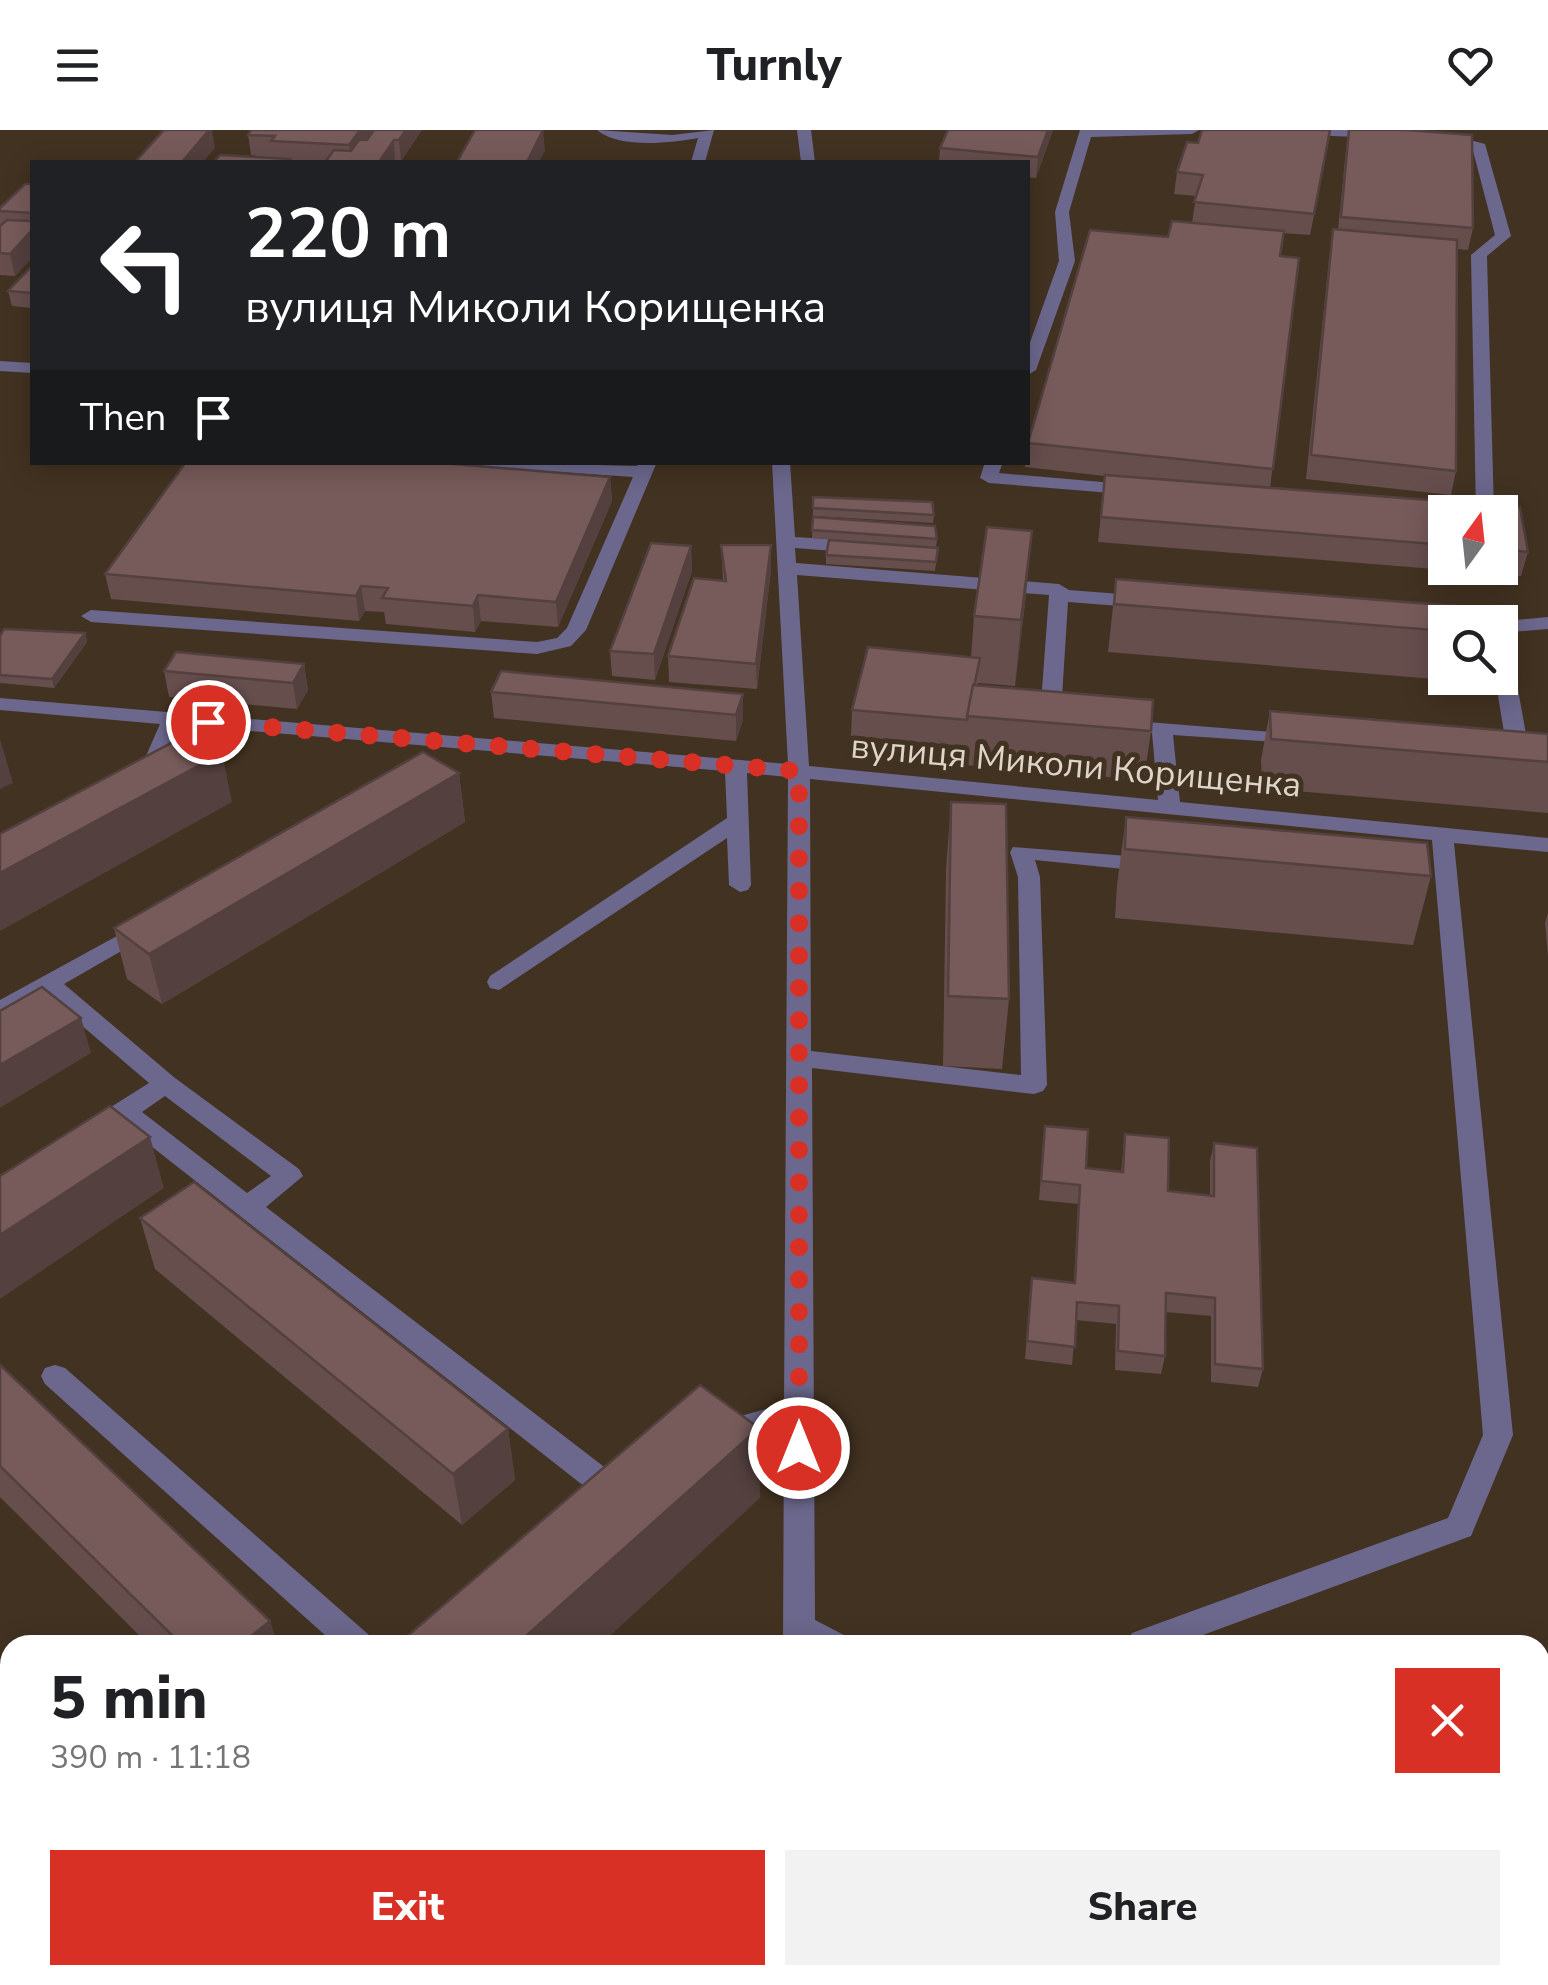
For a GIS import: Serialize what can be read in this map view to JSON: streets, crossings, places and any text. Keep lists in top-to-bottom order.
{
  "streets": {
    "street": ["вулиця Миколи Корищенка"]
  },
  "north": "top",
  "page": {
    "header": "Turnly",
    "turn": ["220 m", "вулиця Миколи Корищенка"],
    "then": "Then",
    "heading": ["5 min", "390 m · 11:18"],
    "buttons": ["Exit", "Share"]
  }
}
